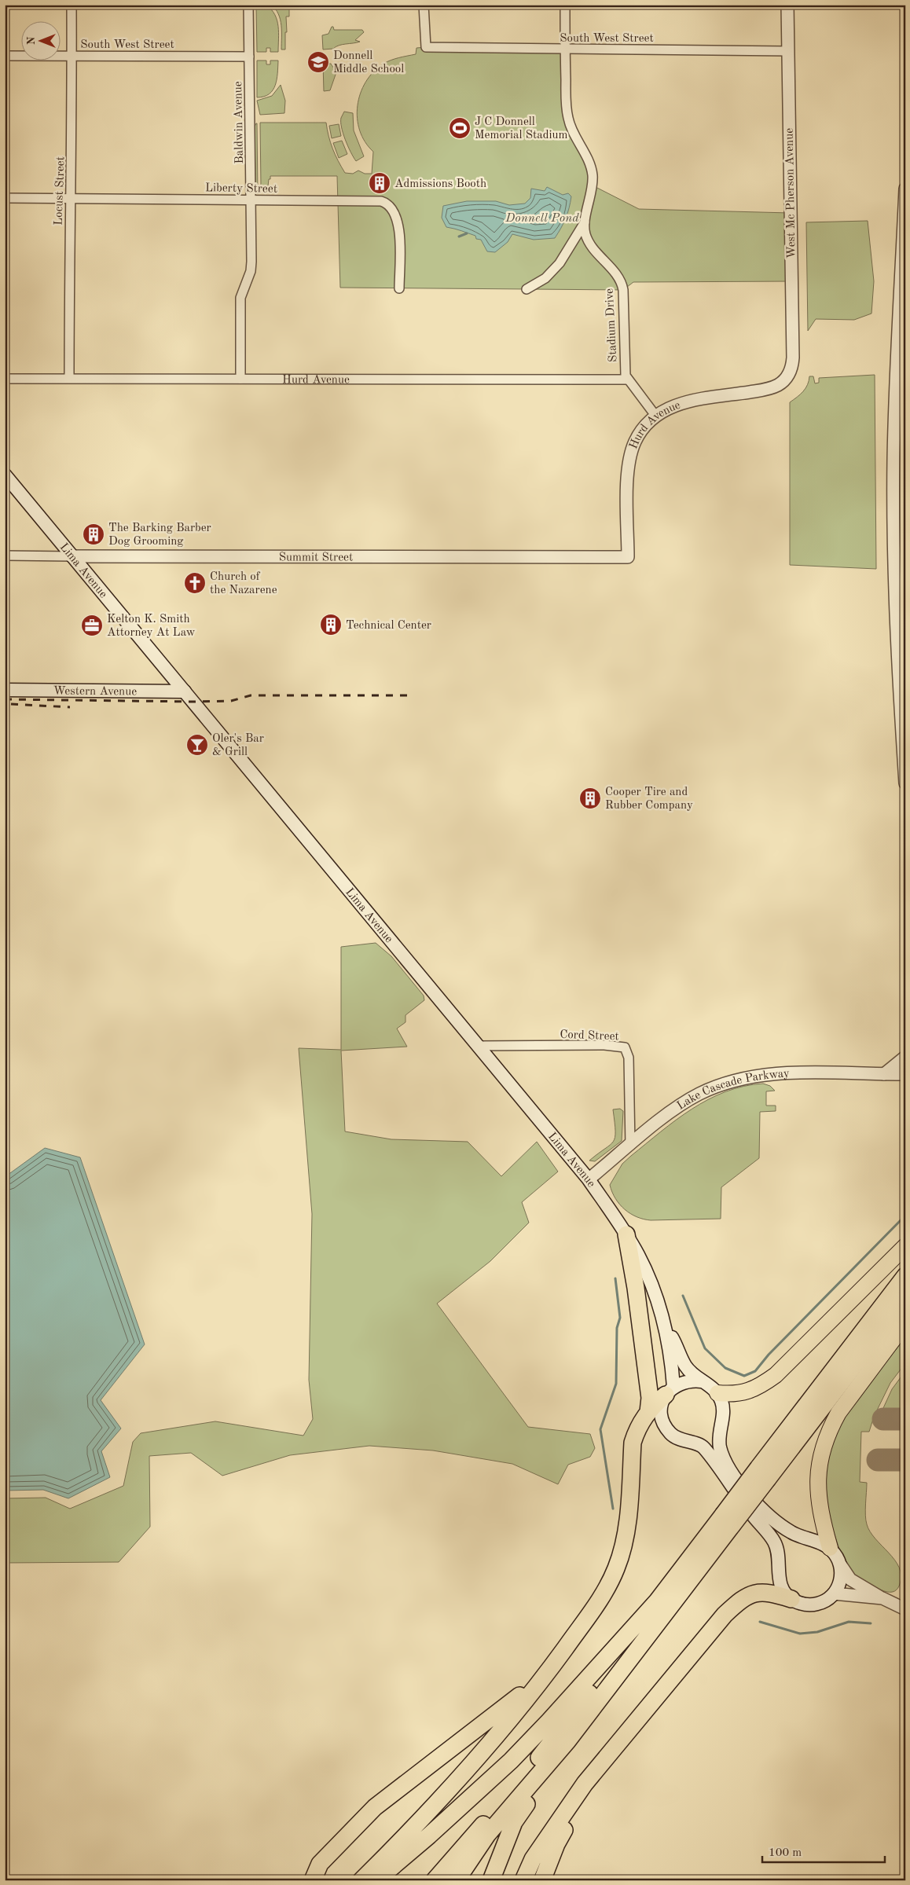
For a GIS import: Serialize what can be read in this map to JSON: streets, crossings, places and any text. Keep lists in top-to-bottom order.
{
  "streets": {
    "main road": ["Lima Avenue", "Western Avenue"],
    "street": [
      "South West Street",
      "Baldwin Avenue",
      "Liberty Street",
      "Locust Street",
      "West Mc Pherson Avenue",
      "Stadium Drive",
      "Hurd Avenue",
      "Summit Street",
      "Cord Street",
      "Lake Cascade Parkway"
    ]
  },
  "crossings": [
    ["South West Street", "Baldwin Avenue"],
    ["South West Street", "Locust Street"],
    ["South West Street", "West Mc Pherson Avenue"],
    ["South West Street", "Stadium Drive"],
    ["Baldwin Avenue", "Liberty Street"],
    ["Baldwin Avenue", "Hurd Avenue"],
    ["Liberty Street", "Locust Street"],
    ["Locust Street", "Hurd Avenue"],
    ["West Mc Pherson Avenue", "Hurd Avenue"],
    ["Stadium Drive", "Hurd Avenue"],
    ["Hurd Avenue", "Summit Street"],
    ["Summit Street", "Lima Avenue"],
    ["Lima Avenue", "Western Avenue"],
    ["Lima Avenue", "Cord Street"],
    ["Lima Avenue", "Lake Cascade Parkway"],
    ["Cord Street", "Lake Cascade Parkway"]
  ],
  "water": ["Donnell Pond"],
  "places": {
    "school or university": ["Donnell Middle School"],
    "sports": ["J C Donnell Memorial Stadium"],
    "building": [
      "Admissions Booth",
      "The Barking Barber Dog Grooming",
      "Technical Center",
      "Cooper Tire and Rubber Company"
    ],
    "church": ["Church of the Nazarene"],
    "office": ["Kelton K. Smith Attorney At Law"],
    "bar": ["Oler's Bar & Grill"]
  },
  "scale_bar": "100 m",
  "north": "left"
}
